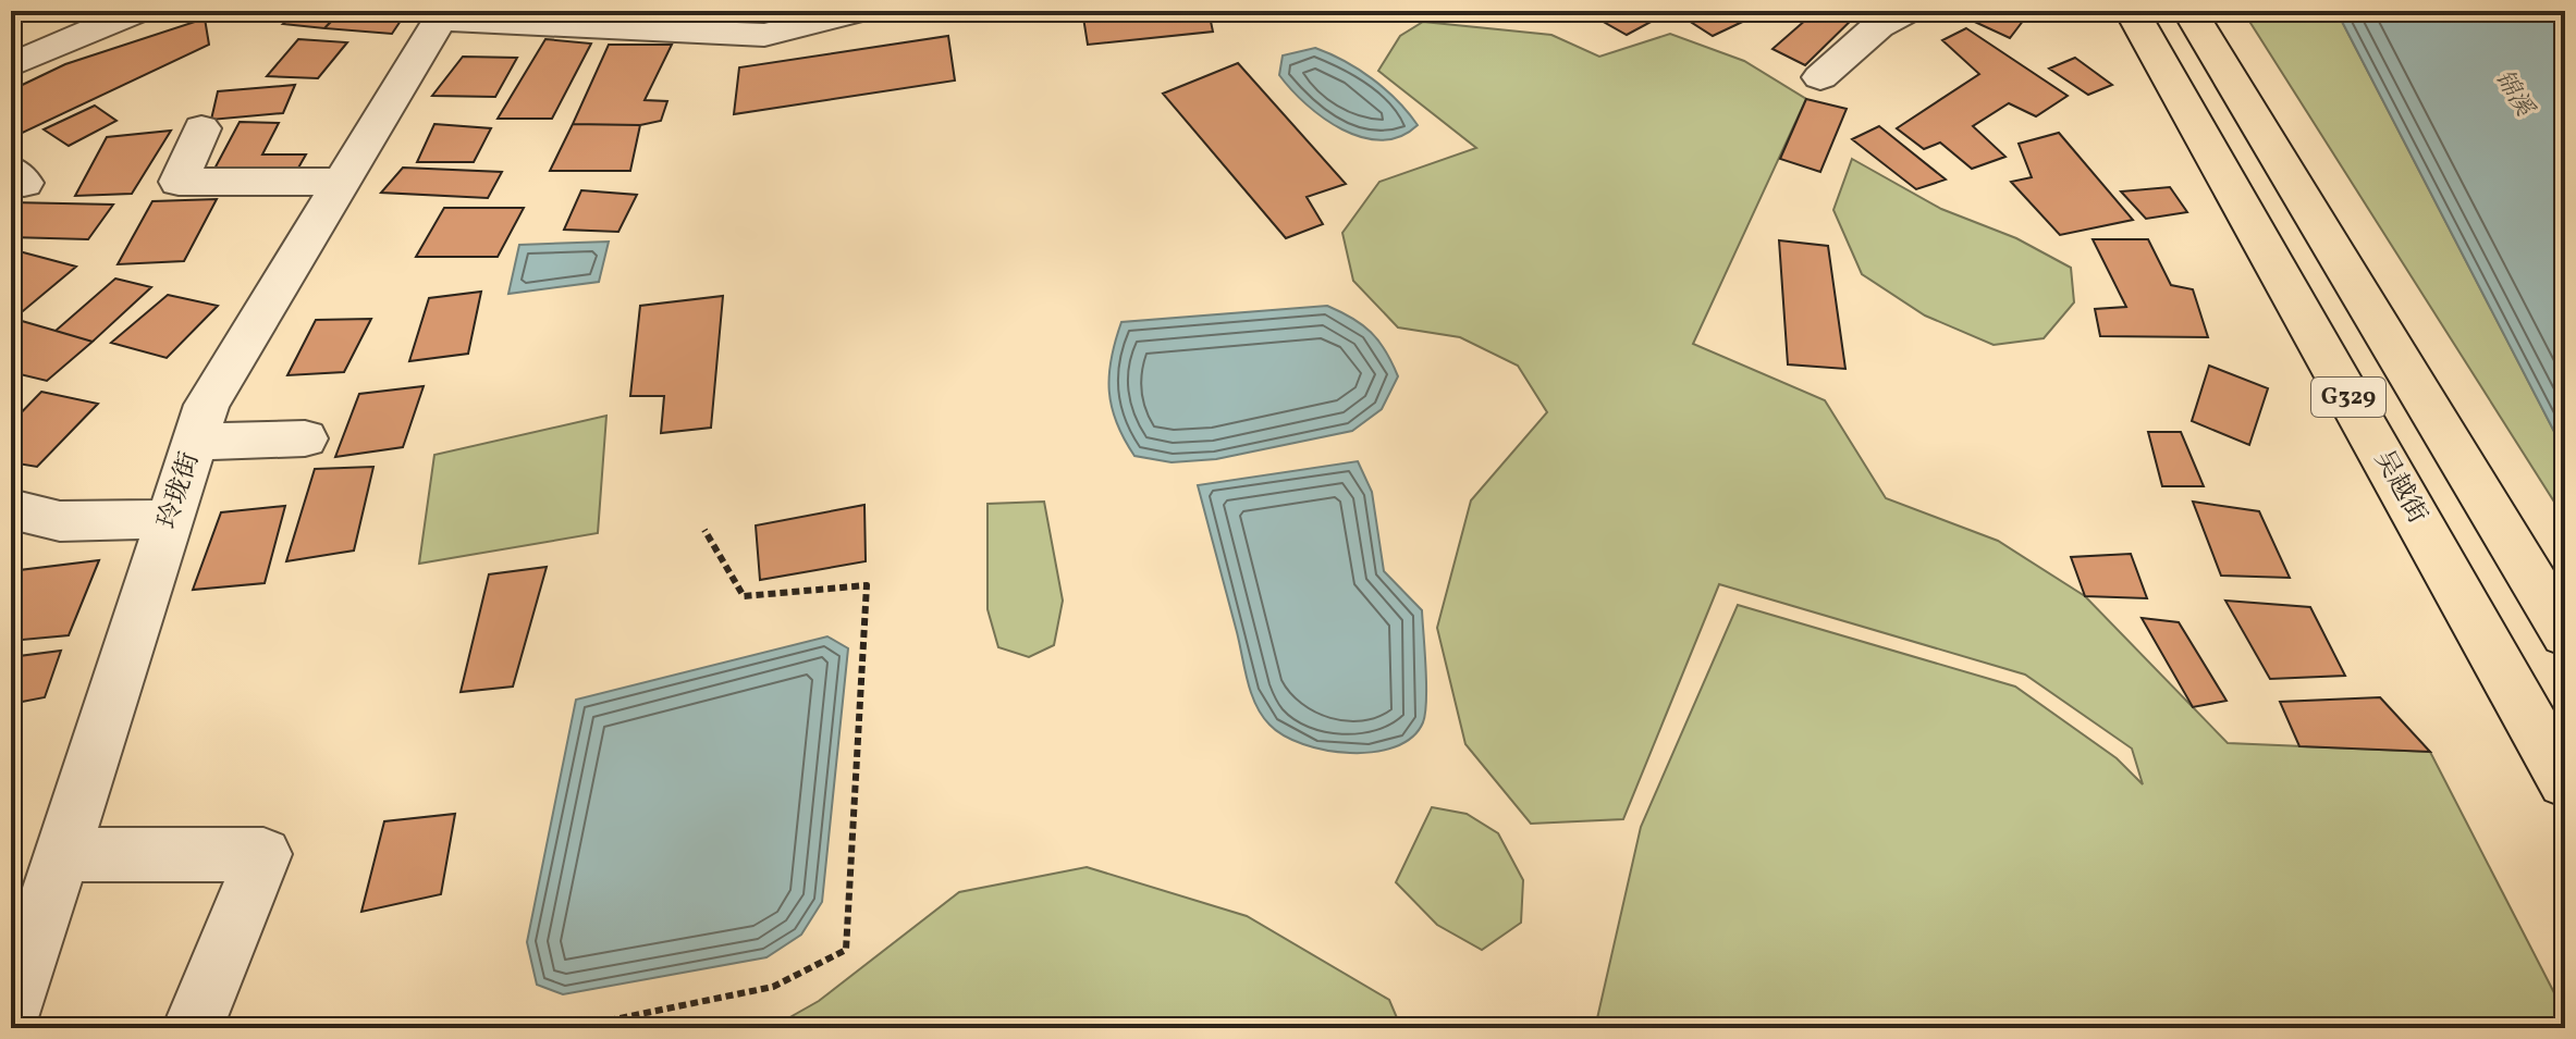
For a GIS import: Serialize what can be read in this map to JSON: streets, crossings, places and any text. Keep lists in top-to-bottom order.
{
  "streets": {
    "highway": ["G329", "吴越街"],
    "street": ["玲珑街"]
  },
  "water": ["锦溪"]
}
